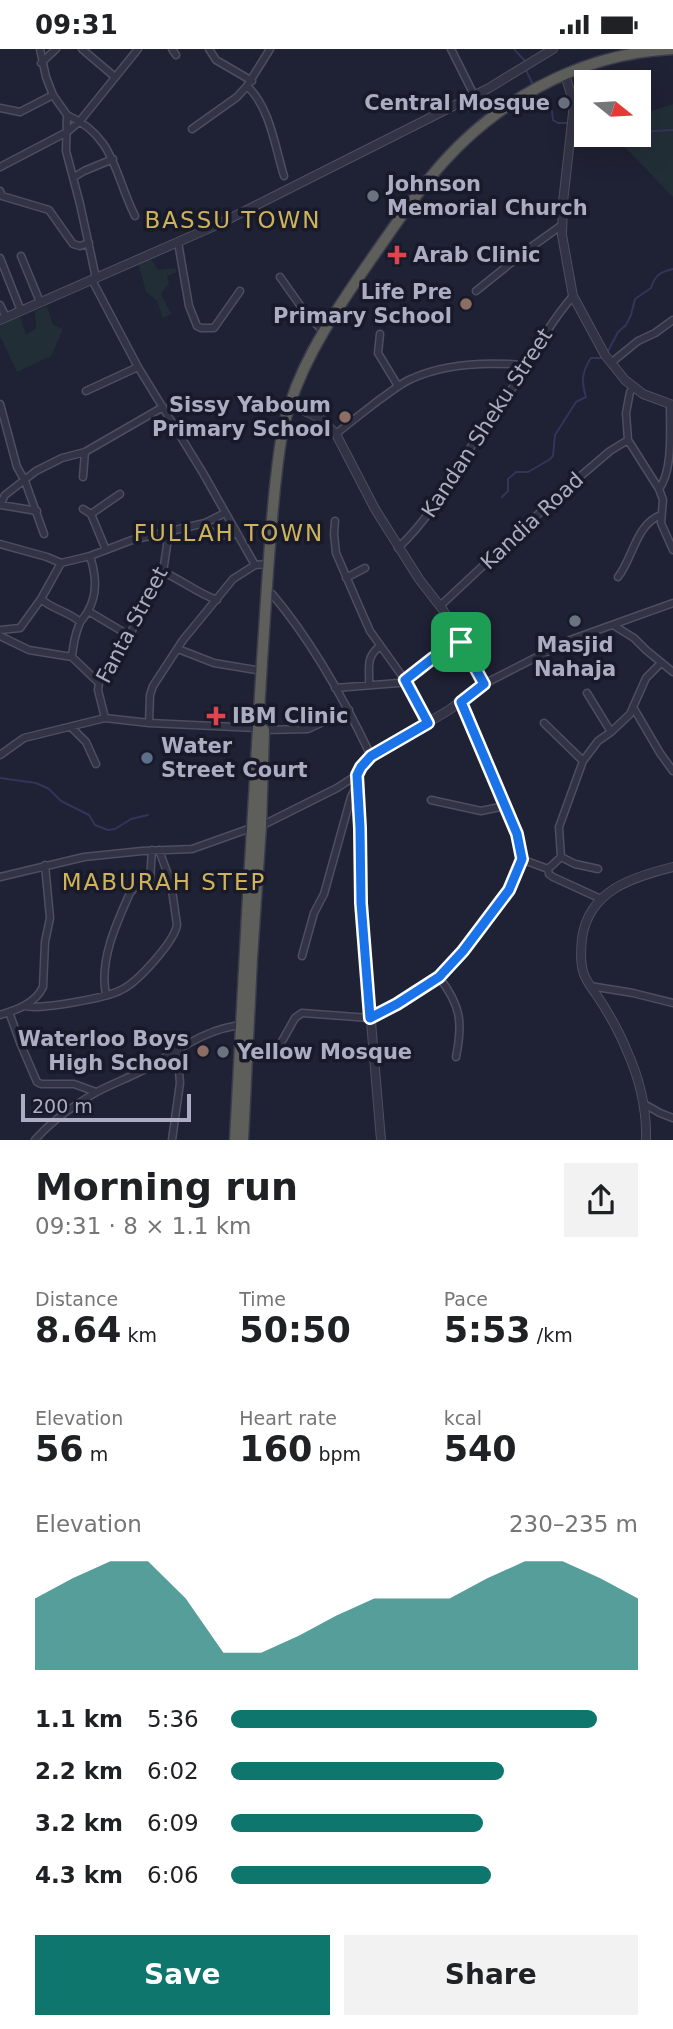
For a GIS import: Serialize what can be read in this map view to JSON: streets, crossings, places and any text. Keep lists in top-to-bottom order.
{
  "streets": {
    "street": ["Kandan Sheku Street", "Kandia Road", "Fanta Street"]
  },
  "districts": ["BASSU TOWN", "FULLAH TOWN", "MABURAH STEP"],
  "places": {
    "other": [
      "Central Mosque",
      "Johnson Memorial Church",
      "Life Pre Primary School",
      "Sissy Yaboum Primary School",
      "Masjid Nahaja",
      "Water Street Court",
      "Waterloo Boys High School",
      "Yellow Mosque"
    ],
    "health": ["Arab Clinic", "IBM Clinic"]
  },
  "scale_bar": "200 m",
  "north": "right",
  "page": {
    "status": "09:31",
    "scale": "200 m",
    "heading": ["Morning run", "09:31 · 8 × 1.1 km"],
    "stats": [
      ["Distance", "8.64 km"],
      ["Time", "50:50"],
      ["Pace", "5:53 /km"],
      ["Elevation", "56 m"],
      ["Heart rate", "160 bpm"],
      ["kcal", "540"]
    ],
    "chart": ["Elevation", "230–235 m"],
    "list": [
      {
        "name": "1.1 km",
        "note": "5:36"
      },
      {
        "name": "2.2 km",
        "note": "6:02"
      },
      {
        "name": "3.2 km",
        "note": "6:09"
      },
      {
        "name": "4.3 km",
        "note": "6:06"
      }
    ],
    "buttons": ["Save", "Share"]
  }
}
